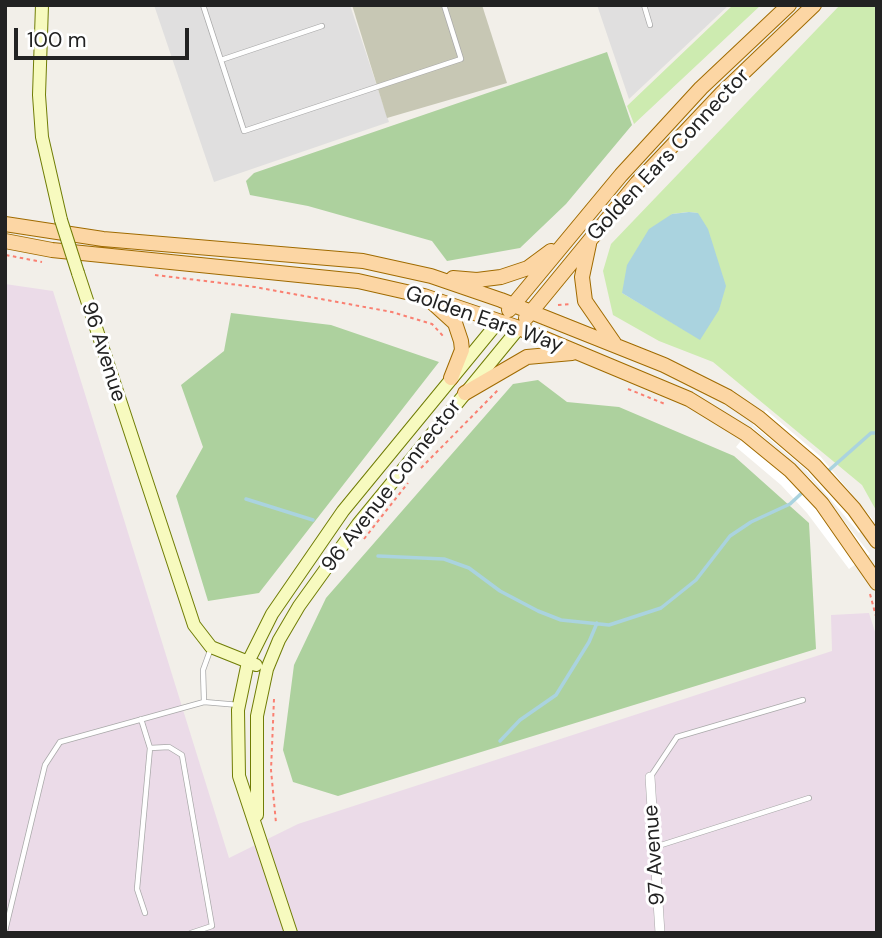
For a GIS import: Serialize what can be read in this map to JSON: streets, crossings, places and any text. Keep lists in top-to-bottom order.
{
  "streets": {
    "main road": [
      "Golden Ears Connector",
      "Golden Ears Way",
      "96 Avenue",
      "96 Avenue Connector"
    ],
    "street": ["97 Avenue"]
  },
  "crossings": [
    ["Golden Ears Connector", "Golden Ears Way"],
    ["Golden Ears Connector", "96 Avenue Connector"],
    ["Golden Ears Way", "96 Avenue Connector"]
  ],
  "scale_bar": "100 m"
}
